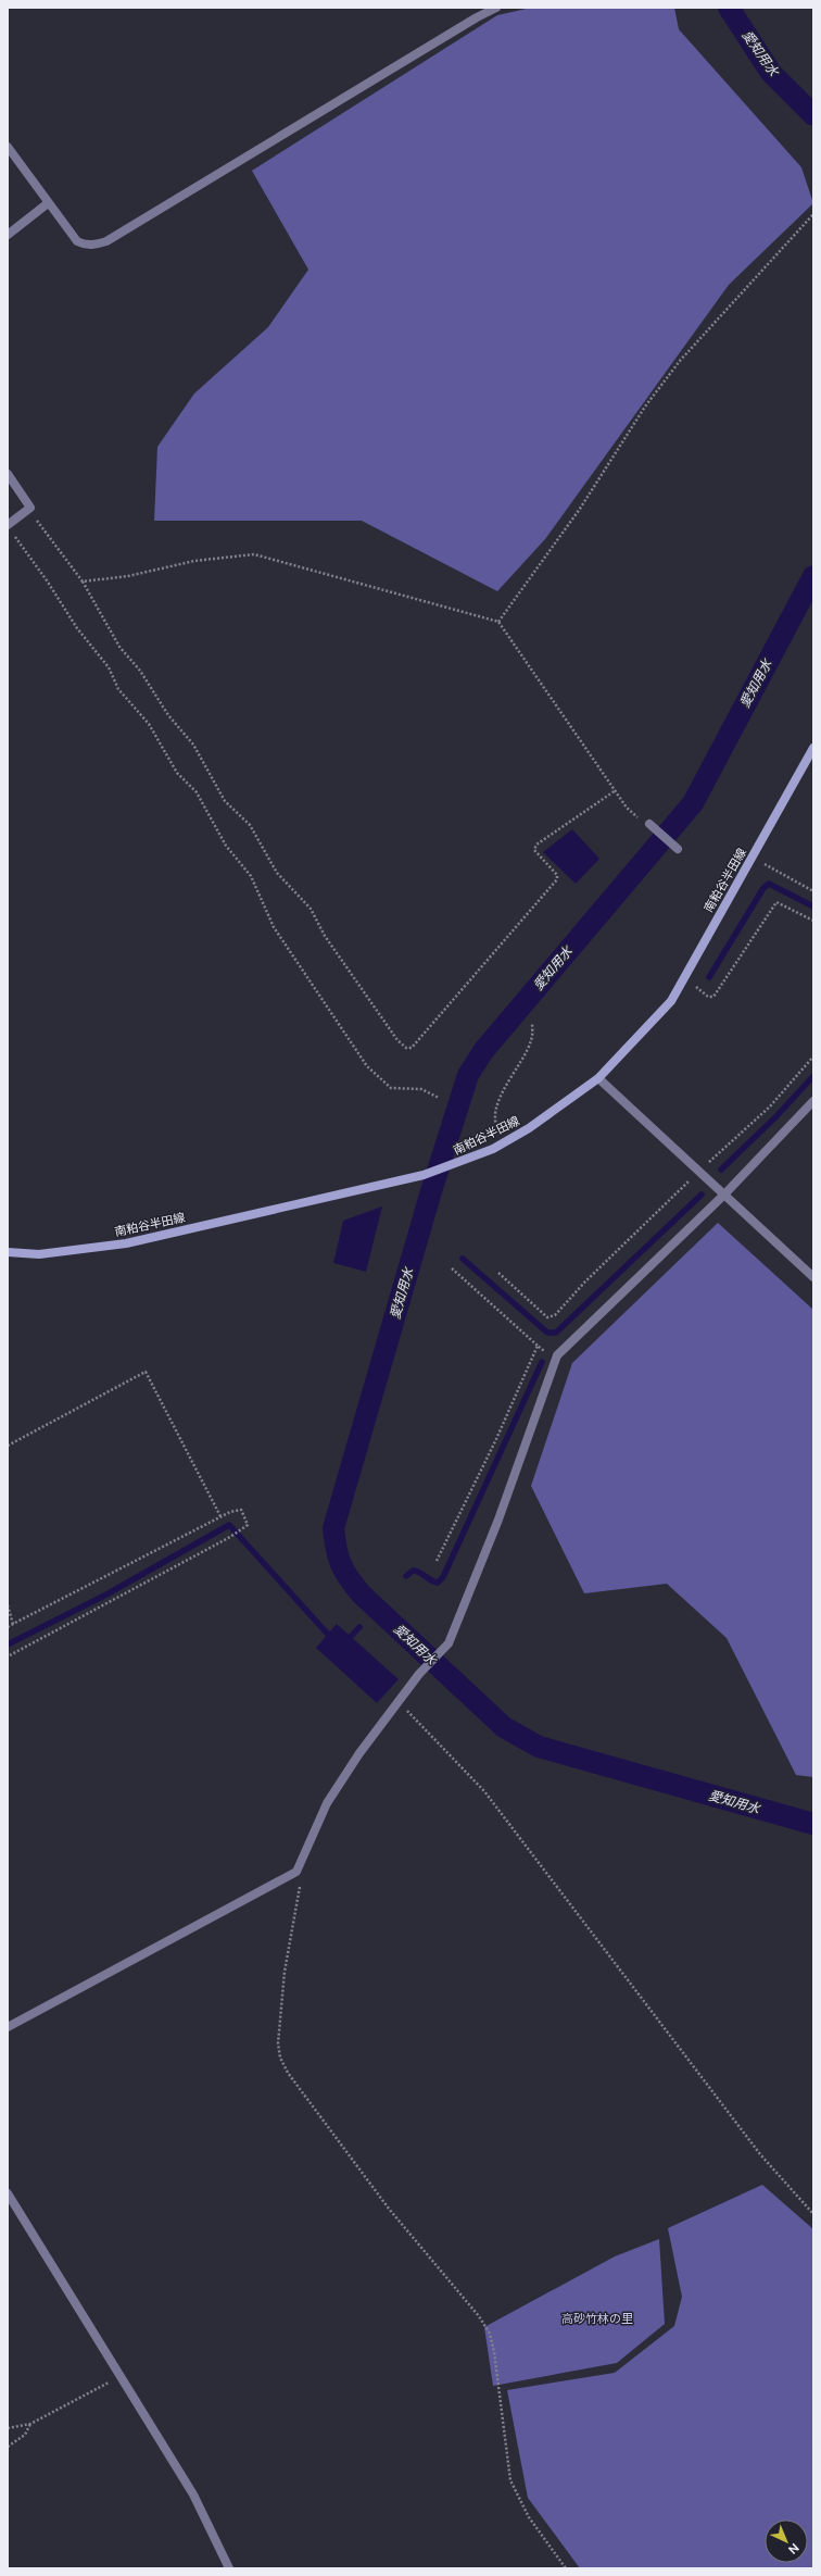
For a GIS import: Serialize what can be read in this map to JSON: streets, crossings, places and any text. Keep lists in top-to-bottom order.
{
  "streets": {
    "main road": ["南粕谷半田線"]
  },
  "water": ["愛知用水"],
  "parks": ["高砂竹林の里"],
  "north": "bottom right"
}
